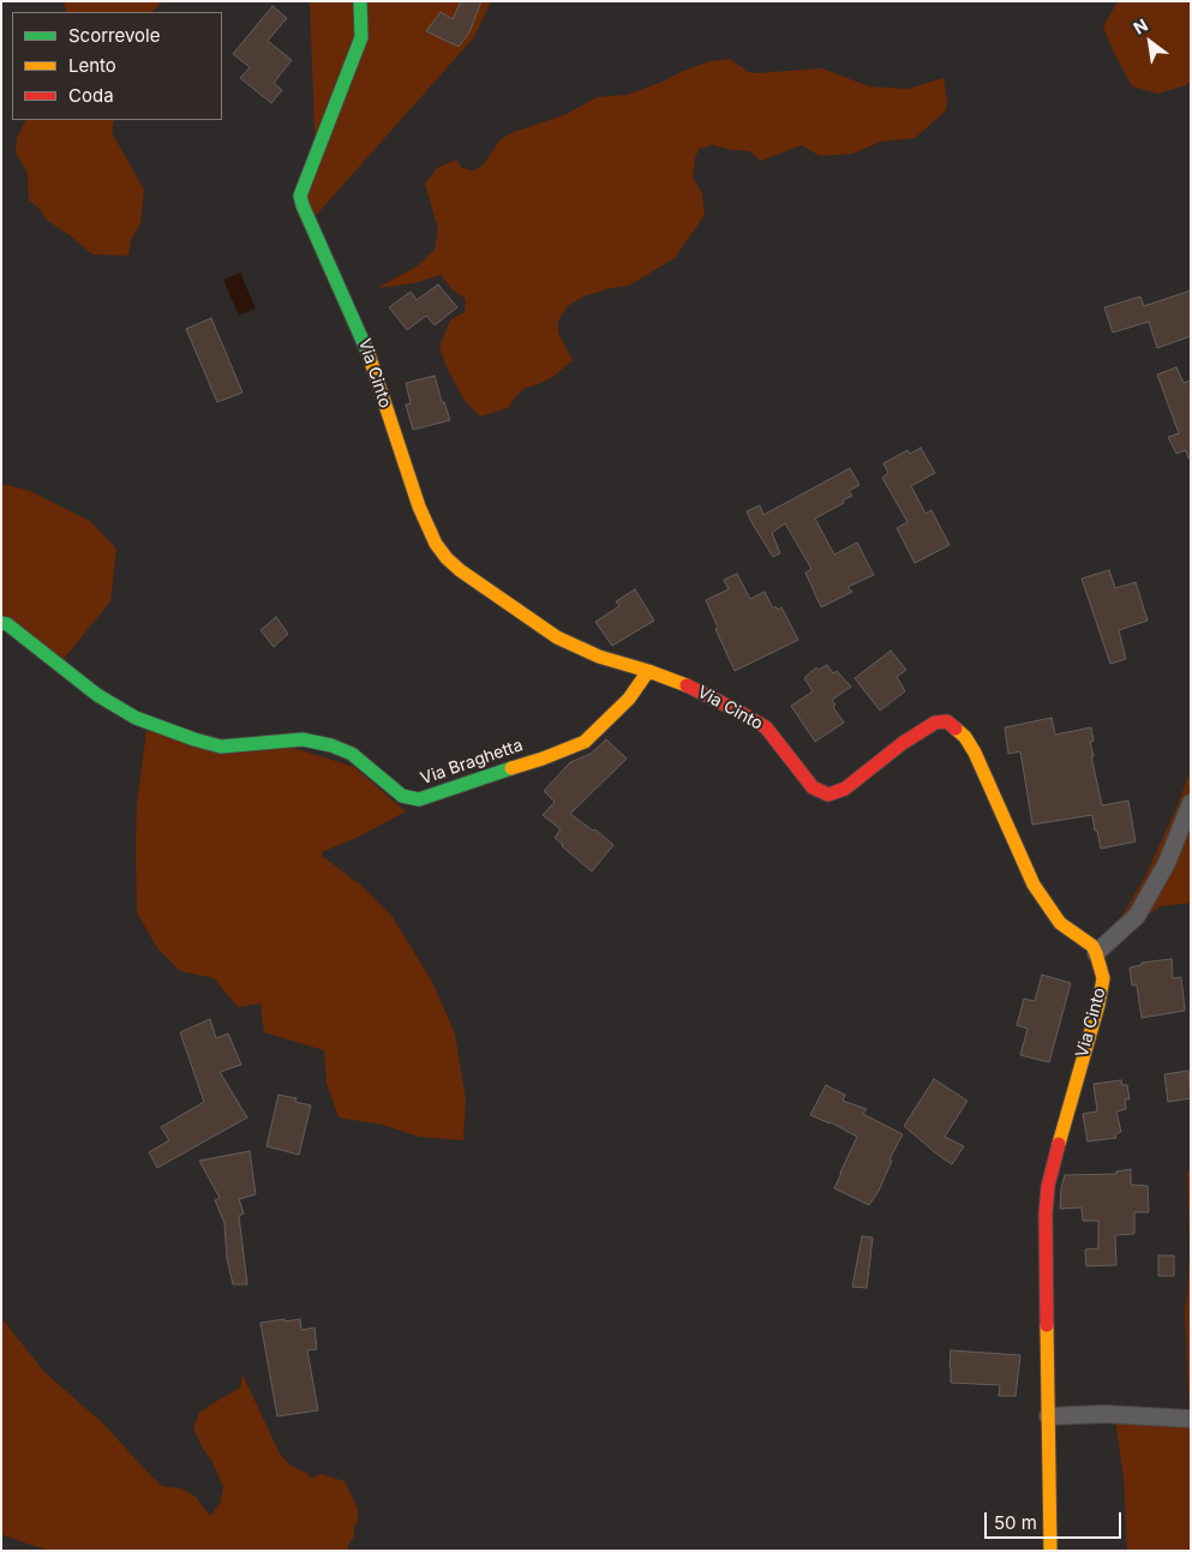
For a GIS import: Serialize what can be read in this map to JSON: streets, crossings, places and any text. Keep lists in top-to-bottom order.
{
  "streets": {
    "street": ["Via Cinto", "Via Braghetta"]
  },
  "crossings": [
    ["Via Cinto", "Via Braghetta"]
  ],
  "legend": ["Scorrevole", "Lento", "Coda"],
  "scale_bar": "50 m",
  "north": "top left"
}
